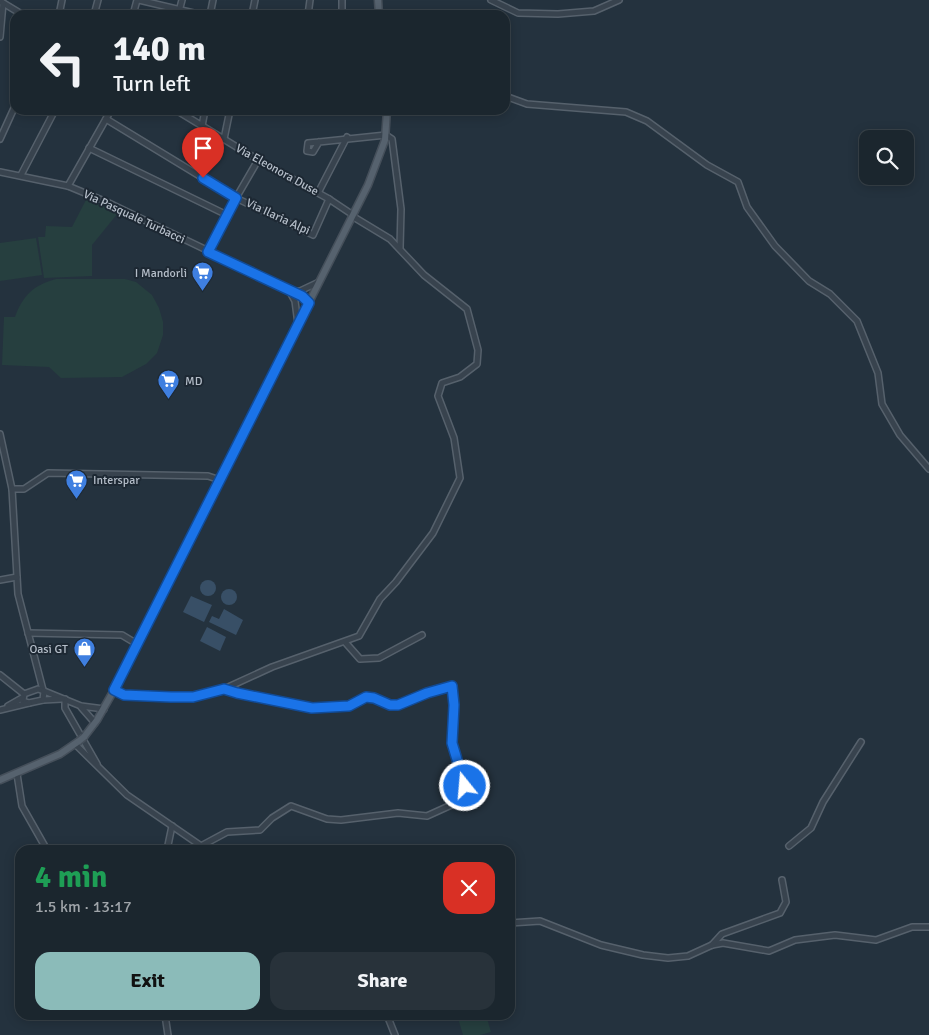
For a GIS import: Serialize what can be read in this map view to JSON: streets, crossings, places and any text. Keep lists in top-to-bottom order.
{
  "streets": {
    "street": ["Via Eleonora Duse", "Via Pasquale Turbacci", "Via Ilaria Alpi"]
  },
  "crossings": [
    ["Via Eleonora Duse", "Via Ilaria Alpi"]
  ],
  "places": {
    "supermarket": ["I Mandorli", "MD", "Interspar"],
    "shop": ["Oasi GT"]
  },
  "page": {
    "turn": ["140 m", "Turn left"],
    "heading": ["4 min", "1.5 km · 13:17"],
    "buttons": ["Exit", "Share"]
  }
}
